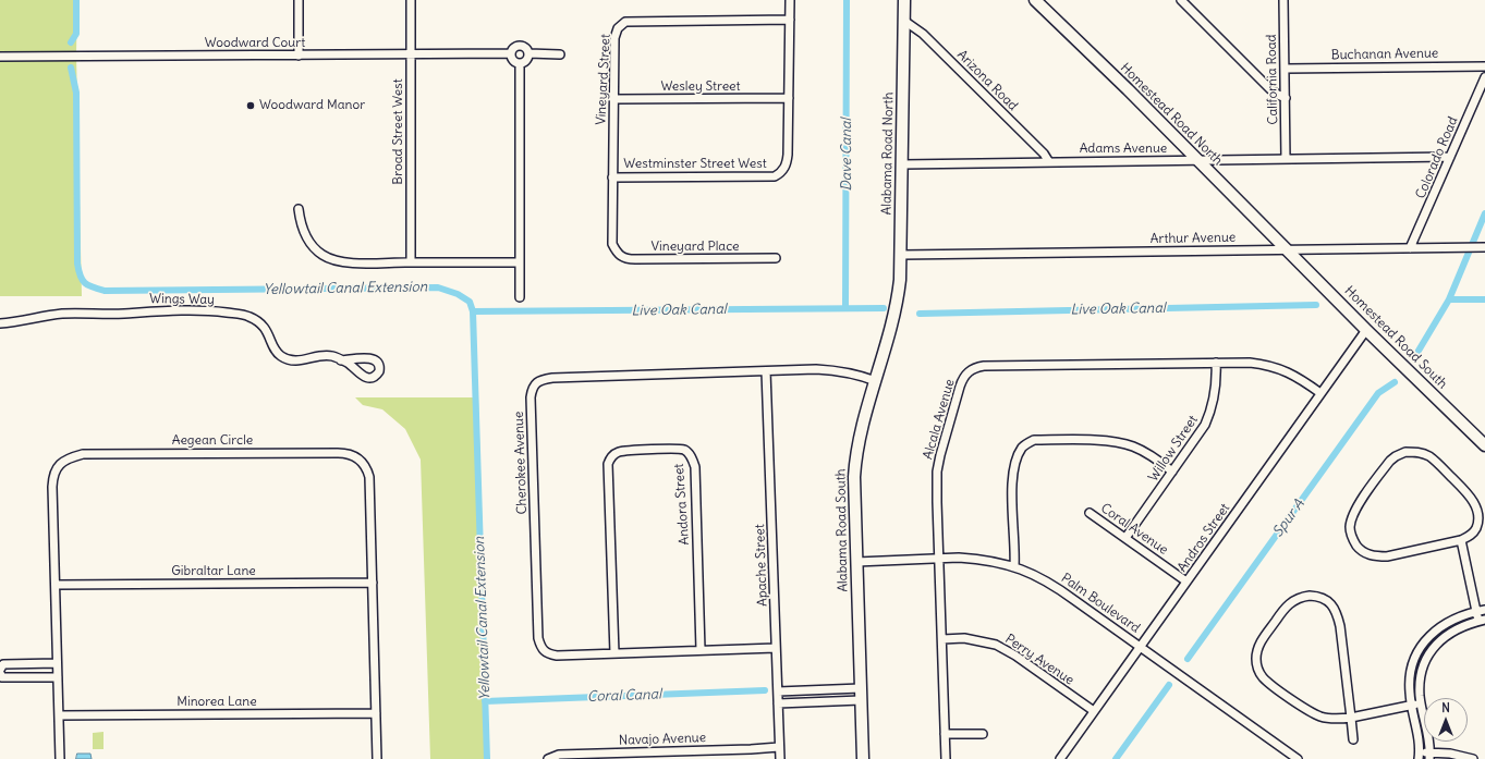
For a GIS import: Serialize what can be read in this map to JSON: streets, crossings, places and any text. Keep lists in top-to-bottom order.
{
  "streets": {
    "street": [
      "Woodward Court",
      "Buchanan Avenue",
      "Vineyard Street",
      "California Road",
      "Arizona Road",
      "Wesley Street",
      "Homestead Road North",
      "Broad Street West",
      "Adams Avenue",
      "Alabama Road North",
      "Colorado Road",
      "Westminster Street West",
      "Arthur Avenue",
      "Vineyard Place",
      "Wings Way",
      "Homestead Road South",
      "Alcala Avenue",
      "Aegean Circle",
      "Willow Street",
      "Cherokee Avenue",
      "Andora Street",
      "Coral Avenue",
      "Alabama Road South",
      "Andros Street",
      "Apache Street",
      "Gibraltar Lane",
      "Palm Boulevard",
      "Perry Avenue",
      "Minorea Lane",
      "Navajo Avenue"
    ]
  },
  "crossings": [
    ["Woodward Court", "Broad Street West"],
    ["Buchanan Avenue", "California Road"],
    ["Vineyard Street", "Wesley Street"],
    ["Vineyard Street", "Westminster Street West"],
    ["Vineyard Street", "Vineyard Place"],
    ["California Road", "Adams Avenue"],
    ["Arizona Road", "Adams Avenue"],
    ["Arizona Road", "Alabama Road North"],
    ["Wesley Street", "Westminster Street West"],
    ["Homestead Road North", "Adams Avenue"],
    ["Homestead Road North", "Arthur Avenue"],
    ["Homestead Road North", "Homestead Road South"],
    ["Adams Avenue", "Alabama Road North"],
    ["Adams Avenue", "Colorado Road"],
    ["Alabama Road North", "Arthur Avenue"],
    ["Alabama Road North", "Alabama Road South"],
    ["Colorado Road", "Arthur Avenue"],
    ["Arthur Avenue", "Homestead Road South"],
    ["Homestead Road South", "Andros Street"],
    ["Alcala Avenue", "Willow Street"],
    ["Alcala Avenue", "Andros Street"],
    ["Alcala Avenue", "Palm Boulevard"],
    ["Alcala Avenue", "Perry Avenue"],
    ["Aegean Circle", "Gibraltar Lane"],
    ["Aegean Circle", "Minorea Lane"],
    ["Willow Street", "Coral Avenue"],
    ["Cherokee Avenue", "Andora Street"],
    ["Cherokee Avenue", "Alabama Road South"],
    ["Cherokee Avenue", "Apache Street"],
    ["Coral Avenue", "Andros Street"],
    ["Alabama Road South", "Palm Boulevard"],
    ["Andros Street", "Palm Boulevard"],
    ["Andros Street", "Perry Avenue"],
    ["Apache Street", "Navajo Avenue"]
  ],
  "water": [
    "Dave Canal",
    "Yellowtail Canal Extension",
    "Live Oak Canal",
    "Spur A",
    "Coral Canal"
  ],
  "places": ["Woodward Manor"],
  "north": "top"
}
